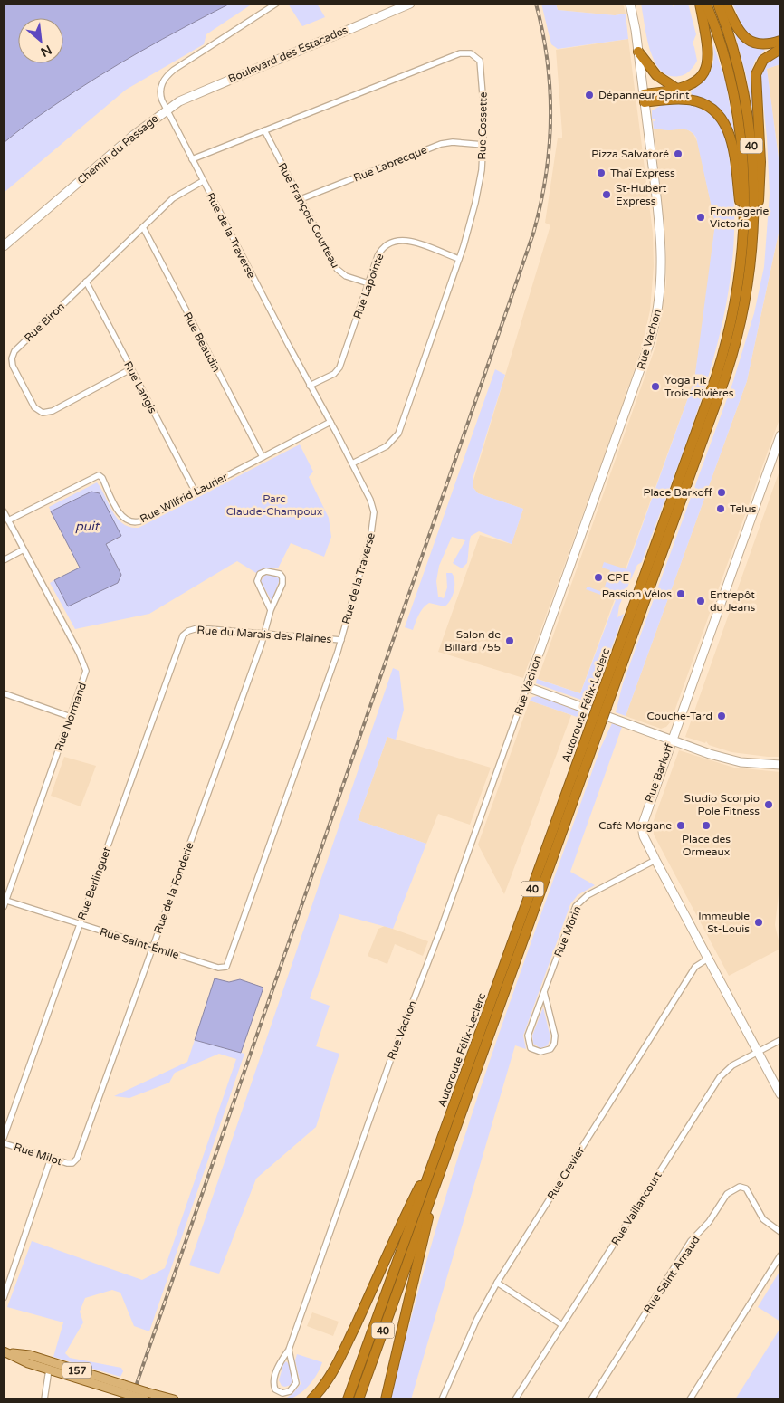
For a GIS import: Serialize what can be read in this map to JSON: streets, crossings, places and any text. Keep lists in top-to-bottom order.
{
  "streets": {
    "highway": ["40", "Autoroute Félix-Leclerc"],
    "main road": ["157"],
    "street": [
      "Boulevard des Estacades",
      "Rue Cossette",
      "Chemin du Passage",
      "Rue Labrecque",
      "Rue François Courteau",
      "Rue de la Traverse",
      "Rue Lapointe",
      "Rue Biron",
      "Rue Vachon",
      "Rue Beaudin",
      "Rue Langis",
      "Rue Wilfrid Laurier",
      "Rue du Marais des Plaines",
      "Rue Normand",
      "Rue Barkoff",
      "Rue Berlinguet",
      "Rue de la Fonderie",
      "Rue Morin",
      "Rue Saint-Émile",
      "Rue Milot",
      "Rue Crevier",
      "Rue Vaillancourt",
      "Rue Saint Arnaud"
    ]
  },
  "crossings": [
    ["Boulevard des Estacades", "Chemin du Passage"],
    ["Boulevard des Estacades", "Rue de la Traverse"],
    ["Rue Cossette", "Rue Labrecque"],
    ["Rue Cossette", "Rue François Courteau"],
    ["Rue Cossette", "Rue de la Traverse"],
    ["Rue Cossette", "Rue Lapointe"],
    ["Chemin du Passage", "Rue de la Traverse"],
    ["Rue Labrecque", "Rue François Courteau"],
    ["Rue François Courteau", "Rue Lapointe"],
    ["Rue de la Traverse", "Rue Lapointe"],
    ["Rue de la Traverse", "Rue Biron"],
    ["Rue de la Traverse", "Rue Wilfrid Laurier"],
    ["Rue de la Traverse", "Rue du Marais des Plaines"],
    ["Rue de la Traverse", "Rue Saint-Émile"],
    ["Rue Biron", "Rue Beaudin"],
    ["Rue Biron", "Rue Langis"],
    ["Rue Beaudin", "Rue Wilfrid Laurier"],
    ["Rue Langis", "Rue Wilfrid Laurier"],
    ["Rue Wilfrid Laurier", "Rue Normand"],
    ["Rue du Marais des Plaines", "Rue Berlinguet"],
    ["Rue du Marais des Plaines", "Rue de la Fonderie"],
    ["Rue Normand", "Rue Saint-Émile"],
    ["Rue Barkoff", "Rue Morin"],
    ["Rue Barkoff", "Rue Crevier"],
    ["Rue Barkoff", "Rue Vaillancourt"],
    ["Rue Berlinguet", "Rue Saint-Émile"],
    ["Rue de la Fonderie", "Rue Saint-Émile"],
    ["Rue de la Fonderie", "Rue Milot"]
  ],
  "water": ["puit"],
  "parks": ["Parc Claude-Champoux"],
  "places": [
    "Dépanneur Sprint",
    "Pizza Salvatoré",
    "Thaï Express",
    "St-Hubert Express",
    "Fromagerie Victoria",
    "Yoga Fit Trois-Rivières",
    "Place Barkoff",
    "Telus",
    "CPE",
    "Passion Vélos",
    "Entrepôt du Jeans",
    "Salon de Billard 755",
    "Couche-Tard",
    "Studio Scorpio Pole Fitness",
    "Café Morgane",
    "Place des Ormeaux",
    "Immeuble St-Louis"
  ],
  "north": "bottom right"
}
